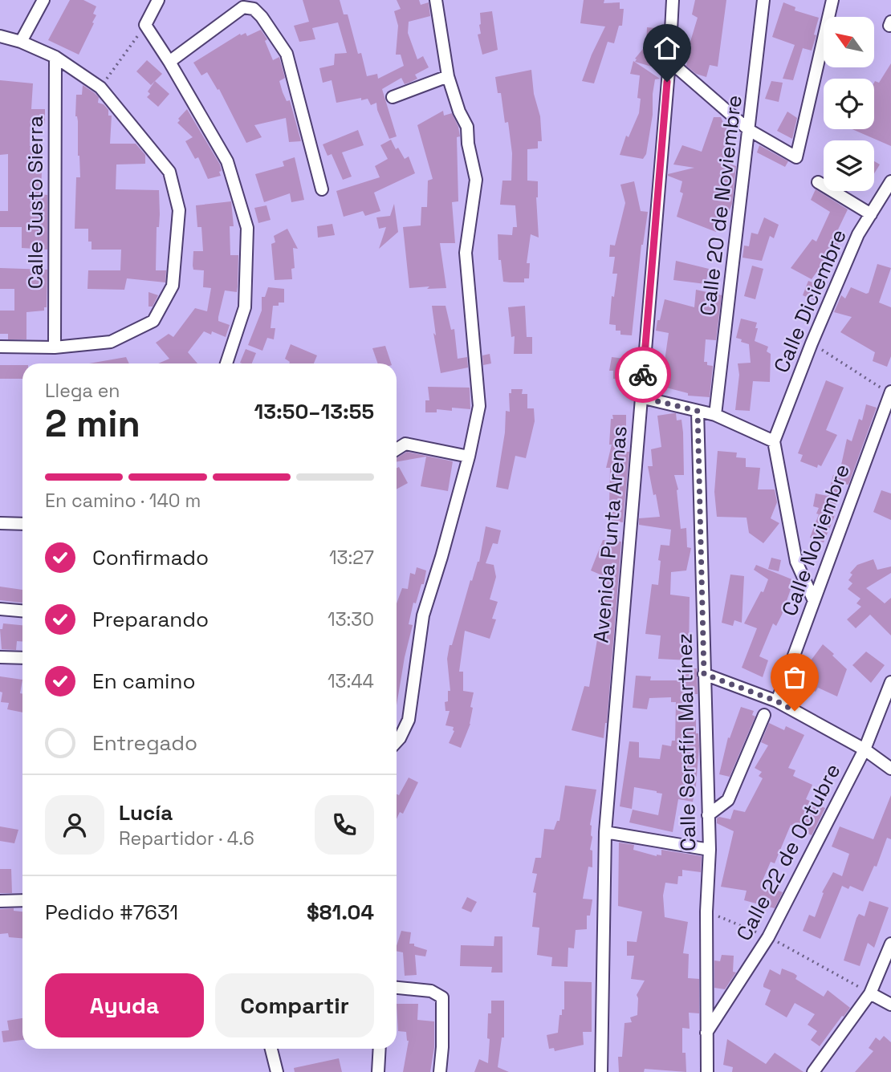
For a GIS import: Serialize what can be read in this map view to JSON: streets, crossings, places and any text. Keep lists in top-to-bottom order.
{
  "streets": {
    "street": [
      "Calle Justo Sierra",
      "Calle 20 de Noviembre",
      "Calle Diciembre",
      "Avenida Punta Arenas",
      "Calle Noviembre",
      "Calle Serafín Martínez",
      "Calle 22 de Octubre"
    ]
  },
  "crossings": [
    ["Calle Serafín Martínez", "Calle 22 de Octubre"]
  ],
  "north": "top left",
  "page": {
    "heading": ["2 min", "Llega en", "13:50–13:55"],
    "panel": [
      "Lucía",
      "Repartidor · 4.6",
      "Pedido #7631",
      "$81.04"
    ],
    "bar": "En camino · 140 m",
    "list": [
      ["Confirmado", "13:27"],
      ["Preparando", "13:30"],
      ["En camino", "13:44"],
      "Entregado"
    ],
    "buttons": ["Ayuda", "Compartir"]
  }
}
